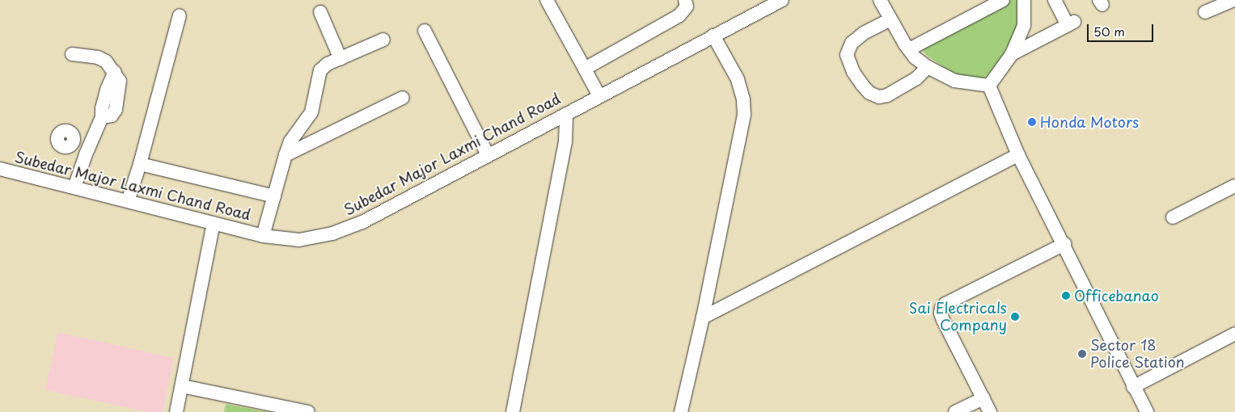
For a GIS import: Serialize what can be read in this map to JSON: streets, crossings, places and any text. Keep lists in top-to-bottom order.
{
  "streets": {
    "street": ["Subedar Major Laxmi Chand Road"]
  },
  "places": [
    "Honda Motors",
    "Officebanao",
    "Sai Electricals Company",
    "Sector 18 Police Station"
  ],
  "scale_bar": "50 m"
}
